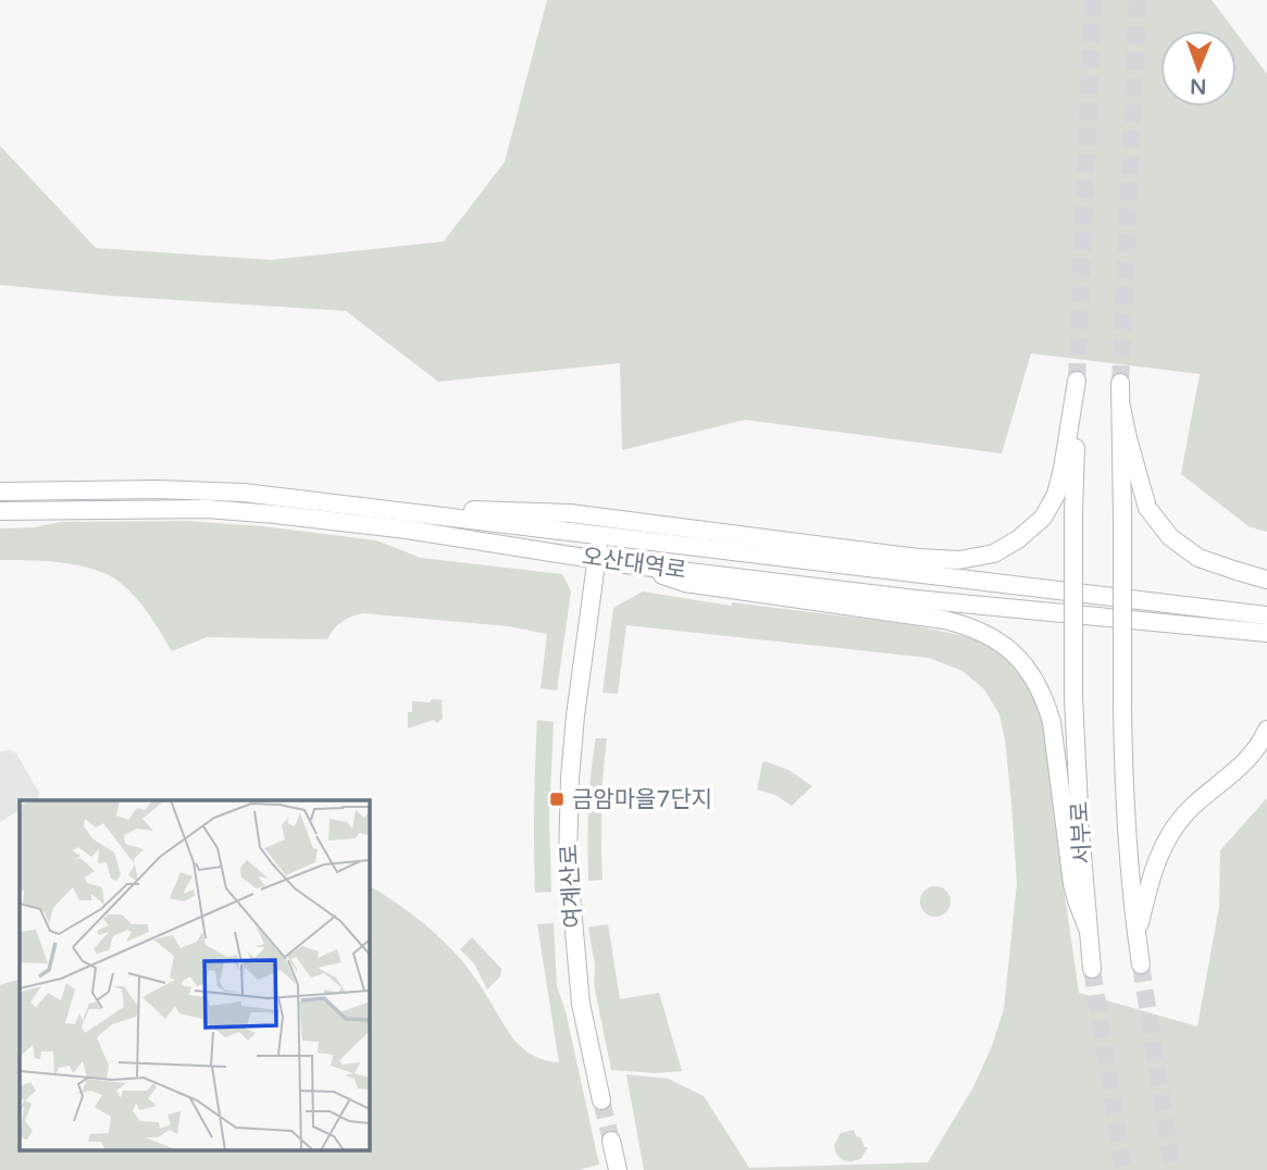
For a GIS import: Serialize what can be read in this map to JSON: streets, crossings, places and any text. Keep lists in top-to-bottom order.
{
  "streets": {
    "main road": ["오산대역로", "서부로", "여계산로"]
  },
  "crossings": [
    ["오산대역로", "서부로"],
    ["오산대역로", "여계산로"]
  ],
  "places": {
    "transit": ["금암마을7단지"]
  },
  "north": "bottom"
}
